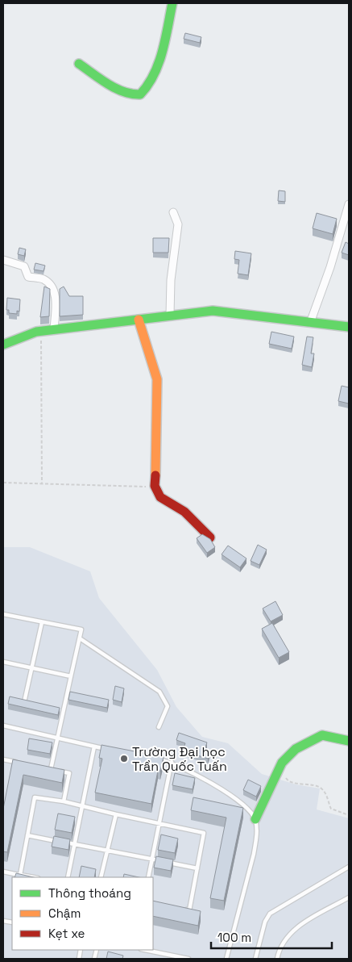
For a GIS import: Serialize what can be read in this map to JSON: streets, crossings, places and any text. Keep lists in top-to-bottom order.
{
  "places": ["Trường Đại học Trần Quốc Tuấn"],
  "legend": ["Thông thoáng", "Chậm", "Kẹt xe"],
  "scale_bar": "100 m"
}
